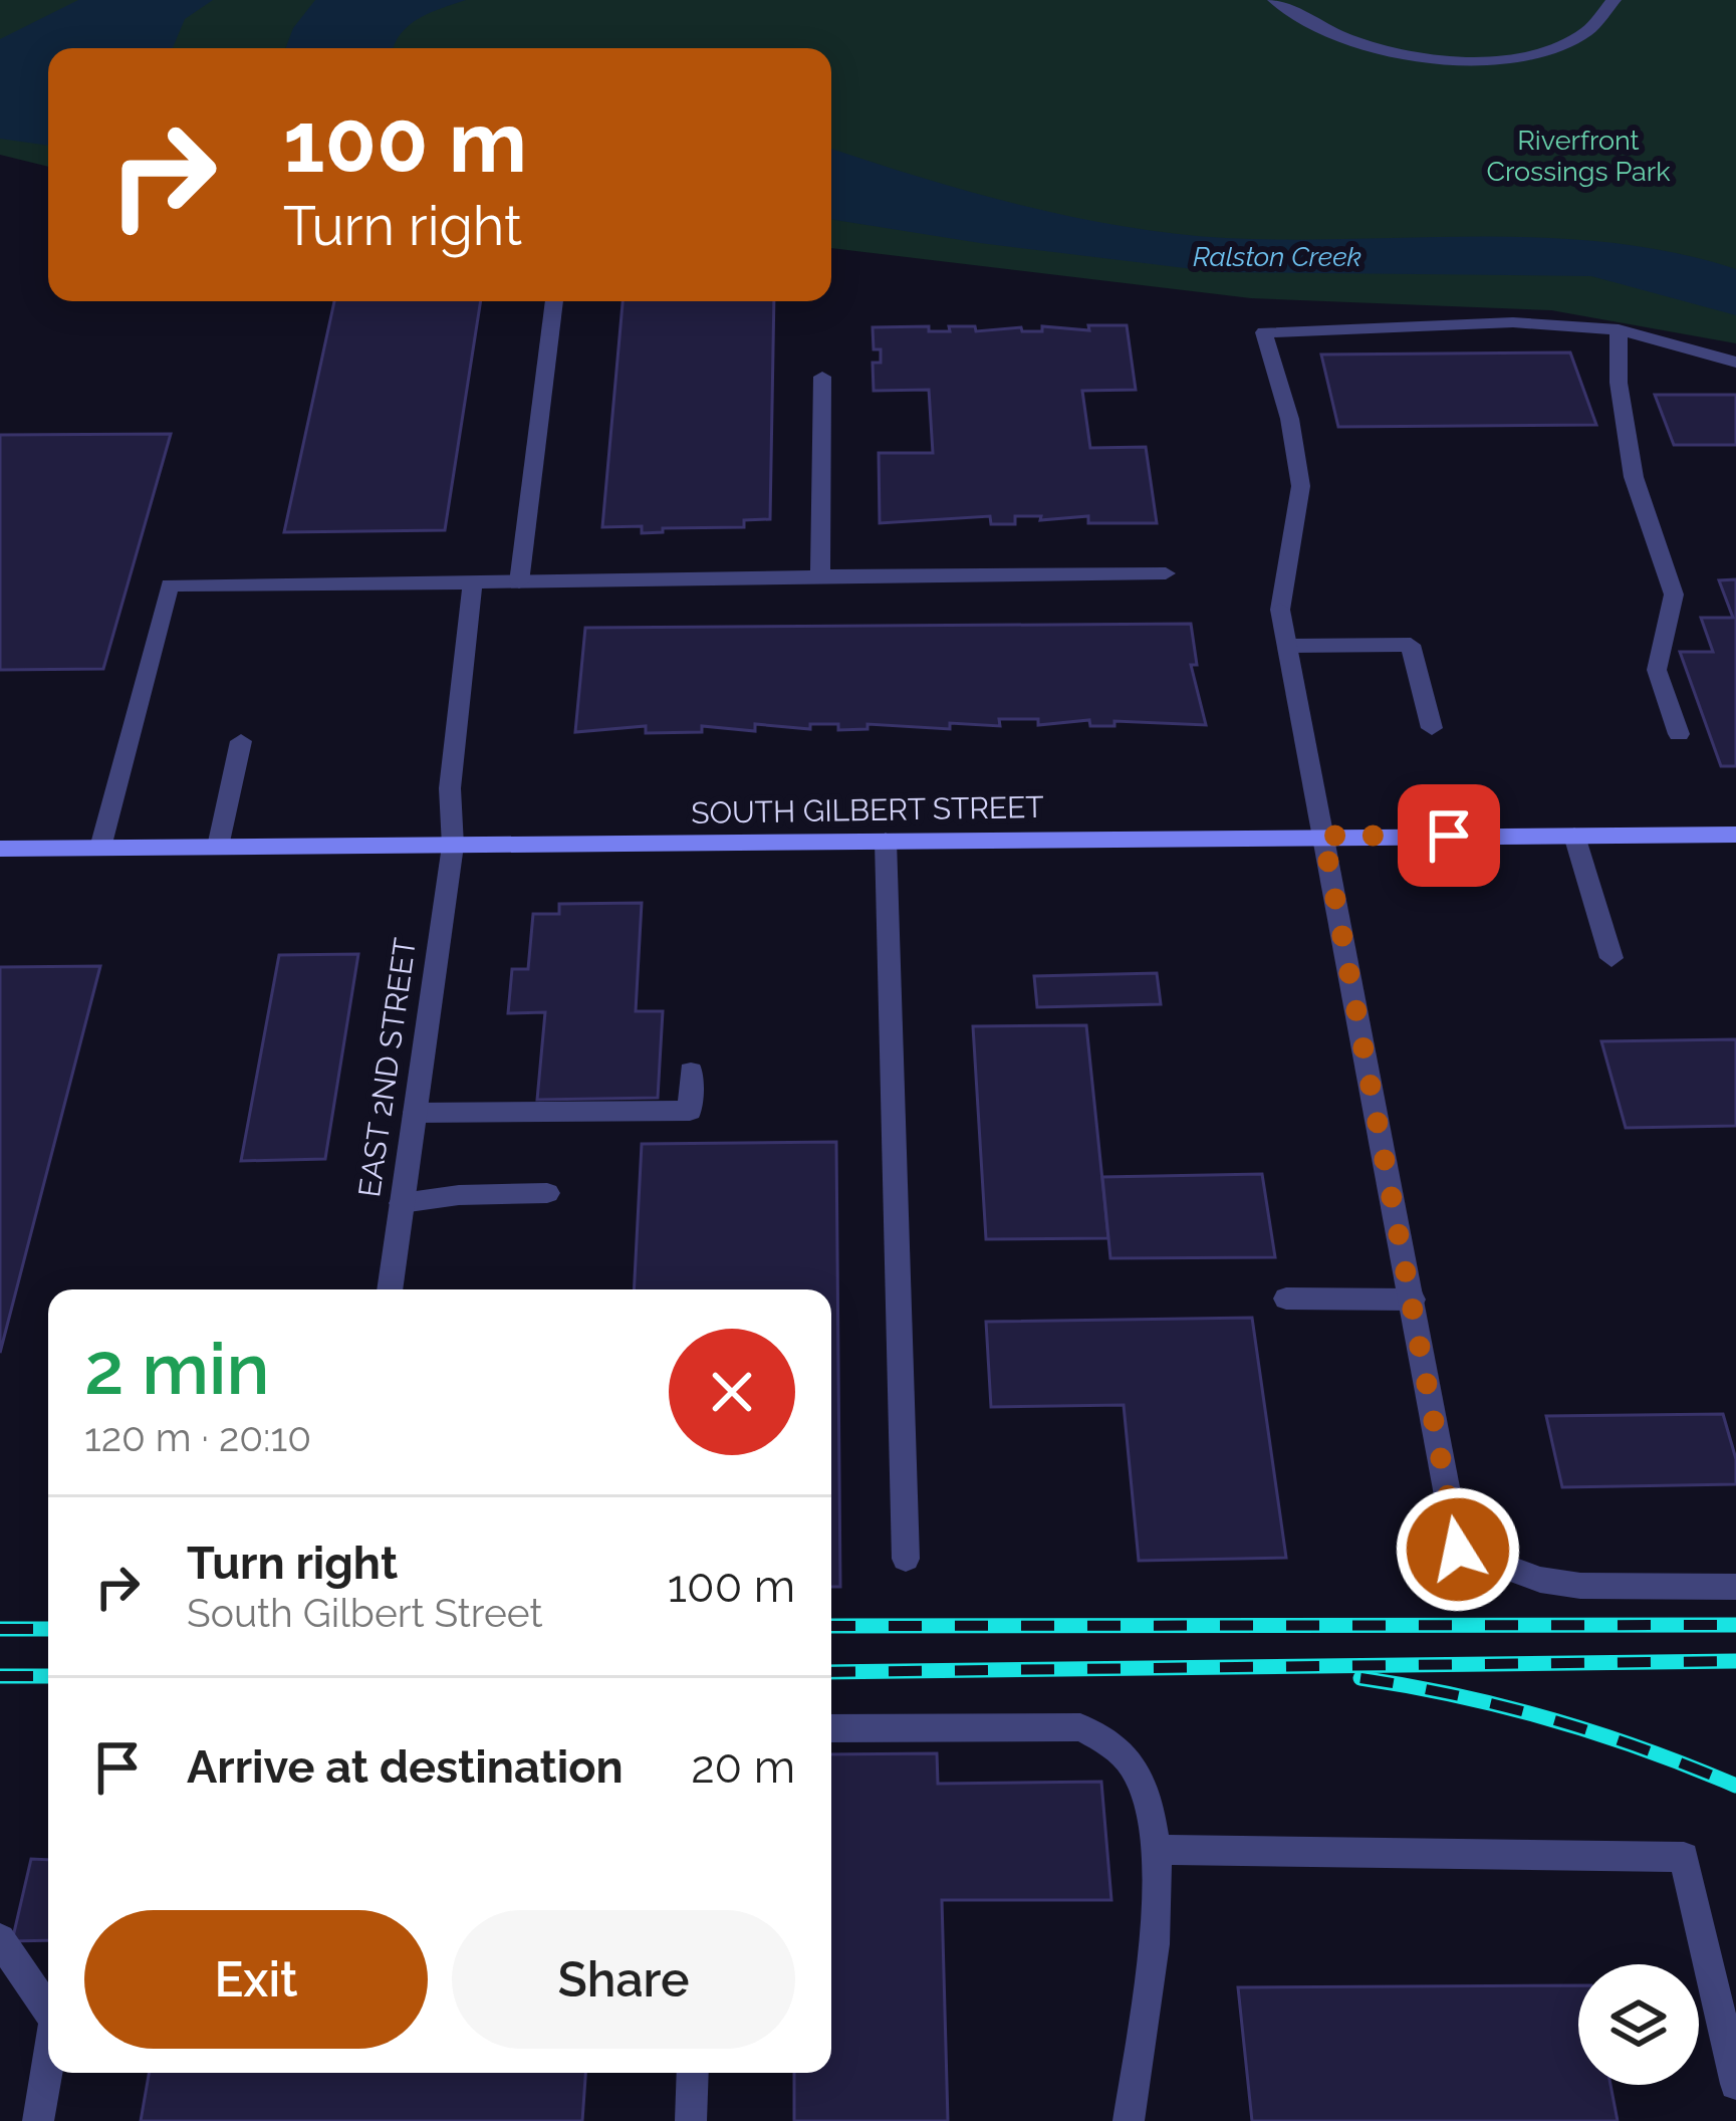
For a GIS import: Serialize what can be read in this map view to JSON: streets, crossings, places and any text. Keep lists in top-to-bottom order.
{
  "streets": {
    "main road": ["SOUTH GILBERT STREET"],
    "street": ["EAST 2ND STREET"]
  },
  "crossings": [
    ["SOUTH GILBERT STREET", "EAST 2ND STREET"]
  ],
  "water": ["Ralston Creek"],
  "parks": ["Riverfront Crossings Park"],
  "page": {
    "turn": ["100 m", "Turn right"],
    "heading": ["2 min", "120 m · 20:10"],
    "list": [
      {
        "name": "Turn right",
        "note": "South Gilbert Street",
        "value": "100 m"
      },
      {
        "name": "Arrive at destination",
        "value": "20 m"
      }
    ],
    "buttons": ["Exit", "Share"]
  }
}
